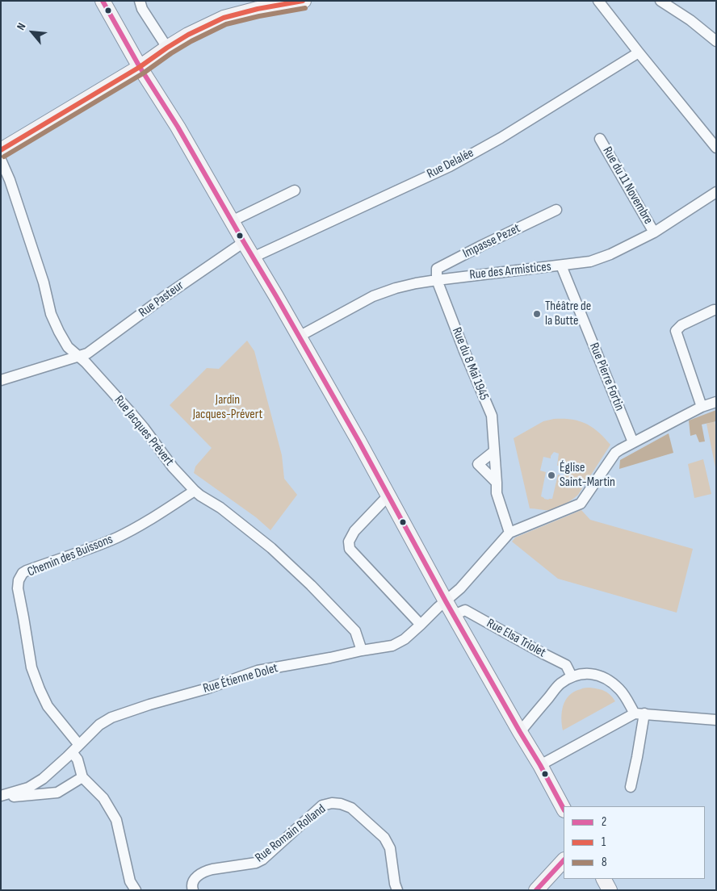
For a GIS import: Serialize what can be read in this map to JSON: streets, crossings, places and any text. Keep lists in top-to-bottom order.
{
  "streets": {
    "street": [
      "Rue Delalée",
      "Rue du 11 Novembre",
      "Impasse Pezet",
      "Rue des Armistices",
      "Rue Pasteur",
      "Rue du 8 Mai 1945",
      "Rue Pierre Fortin",
      "Rue Jacques Prévert",
      "Chemin des Buissons",
      "Rue Elsa Triolet",
      "Rue Étienne Dolet",
      "Rue Romain Rolland"
    ]
  },
  "crossings": [
    ["Rue du 11 Novembre", "Rue des Armistices"],
    ["Impasse Pezet", "Rue des Armistices"],
    ["Impasse Pezet", "Rue du 8 Mai 1945"],
    ["Rue des Armistices", "Rue du 8 Mai 1945"],
    ["Rue des Armistices", "Rue Pierre Fortin"],
    ["Rue Pasteur", "Rue Jacques Prévert"],
    ["Rue du 8 Mai 1945", "Rue Étienne Dolet"],
    ["Rue Jacques Prévert", "Chemin des Buissons"],
    ["Rue Jacques Prévert", "Rue Étienne Dolet"],
    ["Chemin des Buissons", "Rue Étienne Dolet"]
  ],
  "parks": ["Jardin Jacques-Prévert"],
  "places": ["Théâtre de la Butte", "Église Saint-Martin"],
  "lines": ["transit line 2", "transit line 1", "transit line 8"],
  "legend": ["2", "1", "8"],
  "north": "top left"
}
